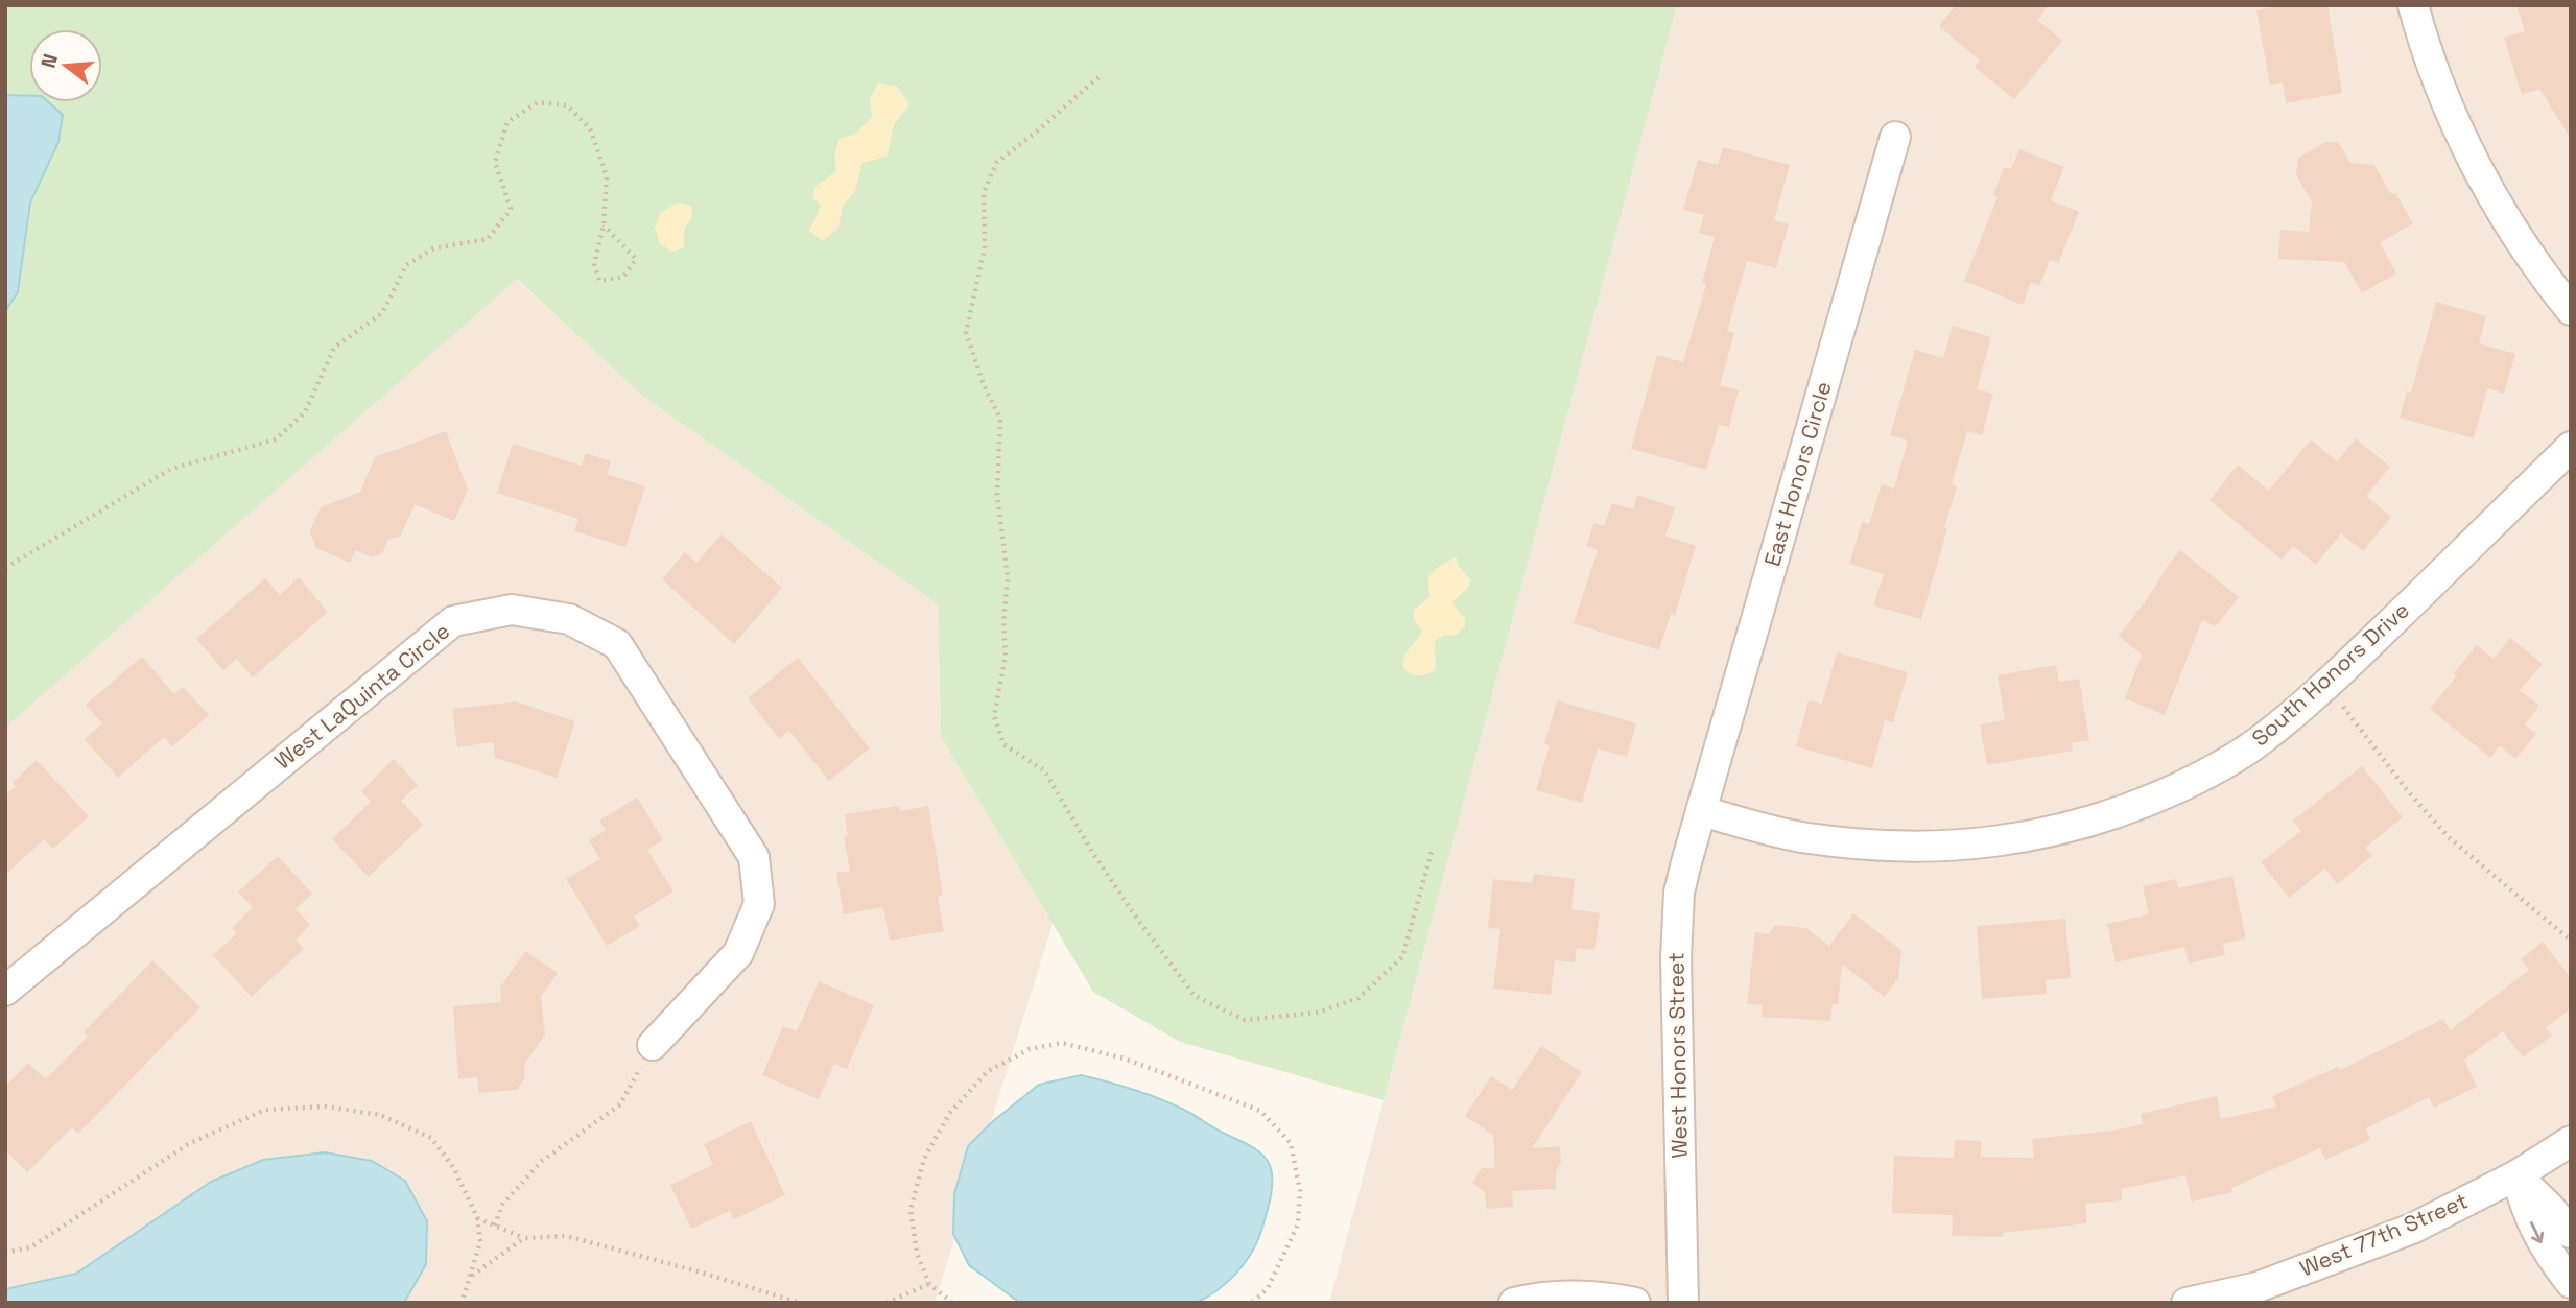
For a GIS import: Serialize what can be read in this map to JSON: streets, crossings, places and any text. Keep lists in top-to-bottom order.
{
  "streets": {
    "street": [
      "East Honors Circle",
      "South Honors Drive",
      "West LaQuinta Circle",
      "West Honors Street",
      "West 77th Street"
    ]
  },
  "crossings": [
    ["East Honors Circle", "South Honors Drive"],
    ["East Honors Circle", "West Honors Street"],
    ["South Honors Drive", "West Honors Street"]
  ],
  "north": "left"
}
